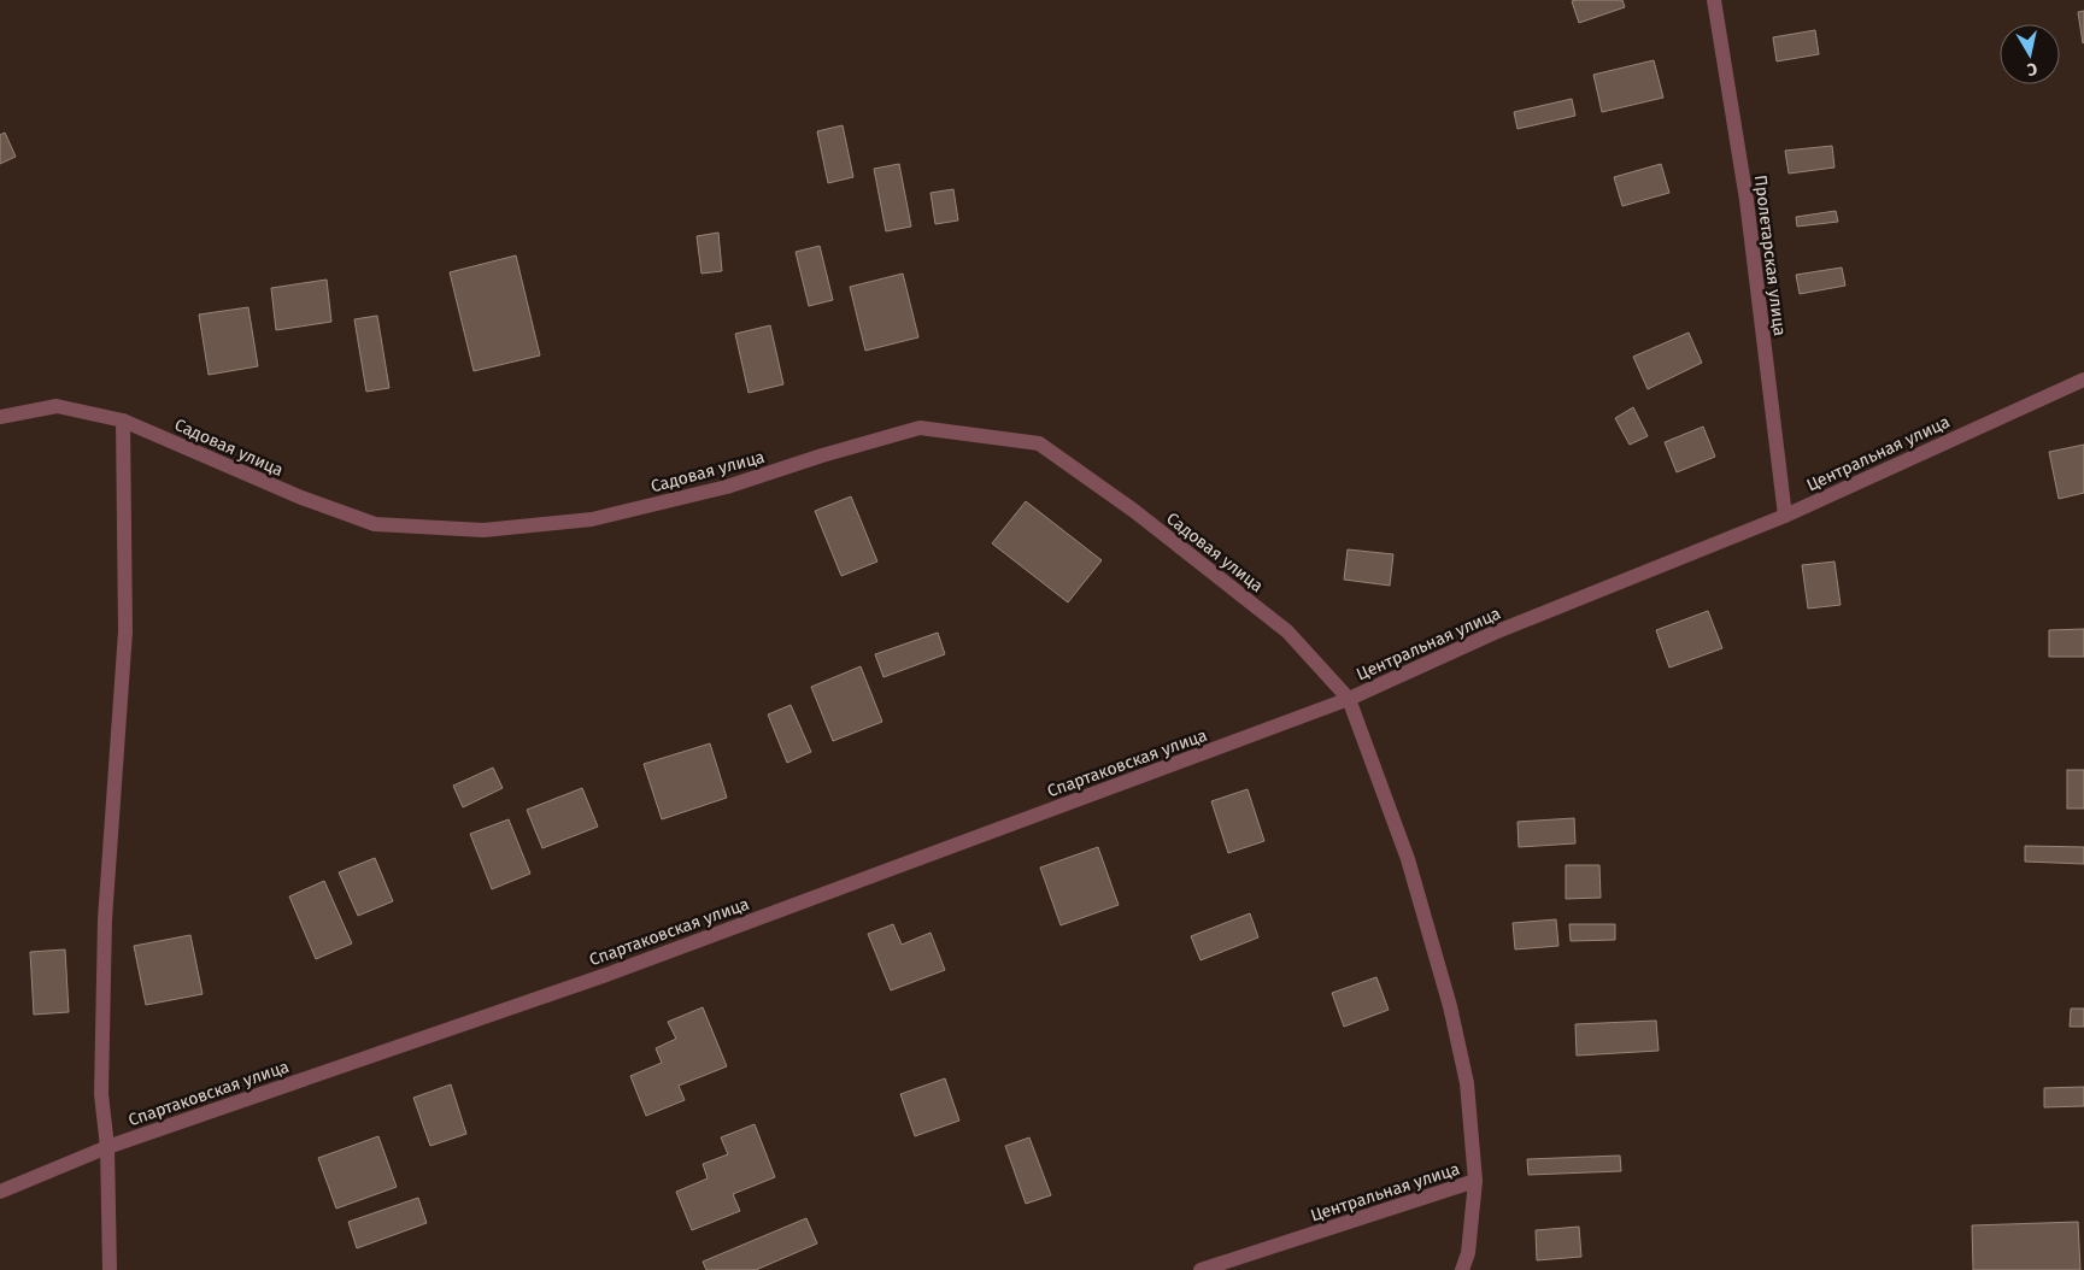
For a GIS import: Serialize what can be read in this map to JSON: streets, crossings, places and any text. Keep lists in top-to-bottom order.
{
  "streets": {
    "street": [
      "Пролетарская улица",
      "Садовая улица",
      "Центральная улица",
      "Спартаковская улица"
    ]
  },
  "crossings": [
    ["Пролетарская улица", "Центральная улица"],
    ["Садовая улица", "Центральная улица"],
    ["Садовая улица", "Спартаковская улица"],
    ["Центральная улица", "Спартаковская улица"]
  ],
  "north": "bottom"
}
